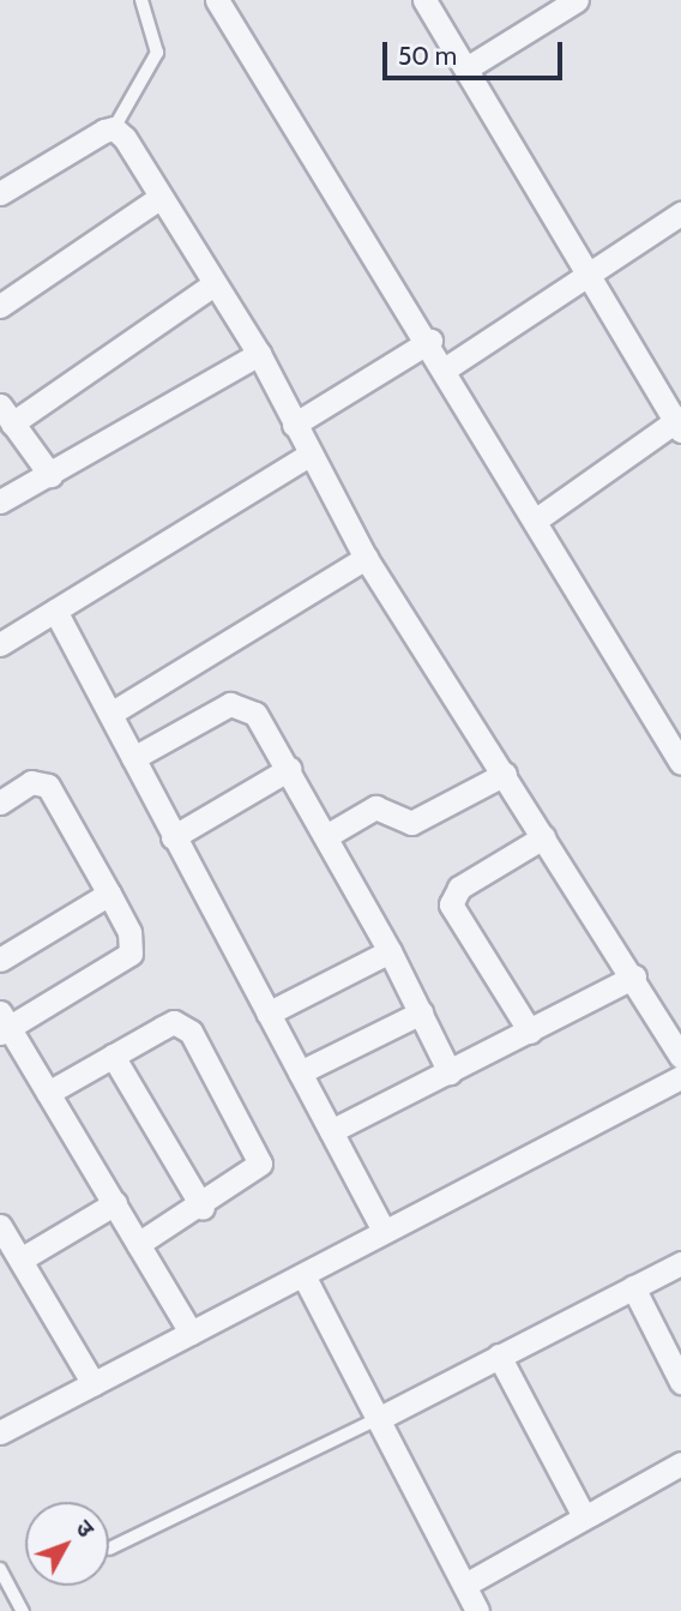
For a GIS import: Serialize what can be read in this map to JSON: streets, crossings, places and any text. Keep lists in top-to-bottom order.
{
  "scale_bar": "50 m",
  "north": "top right"
}
